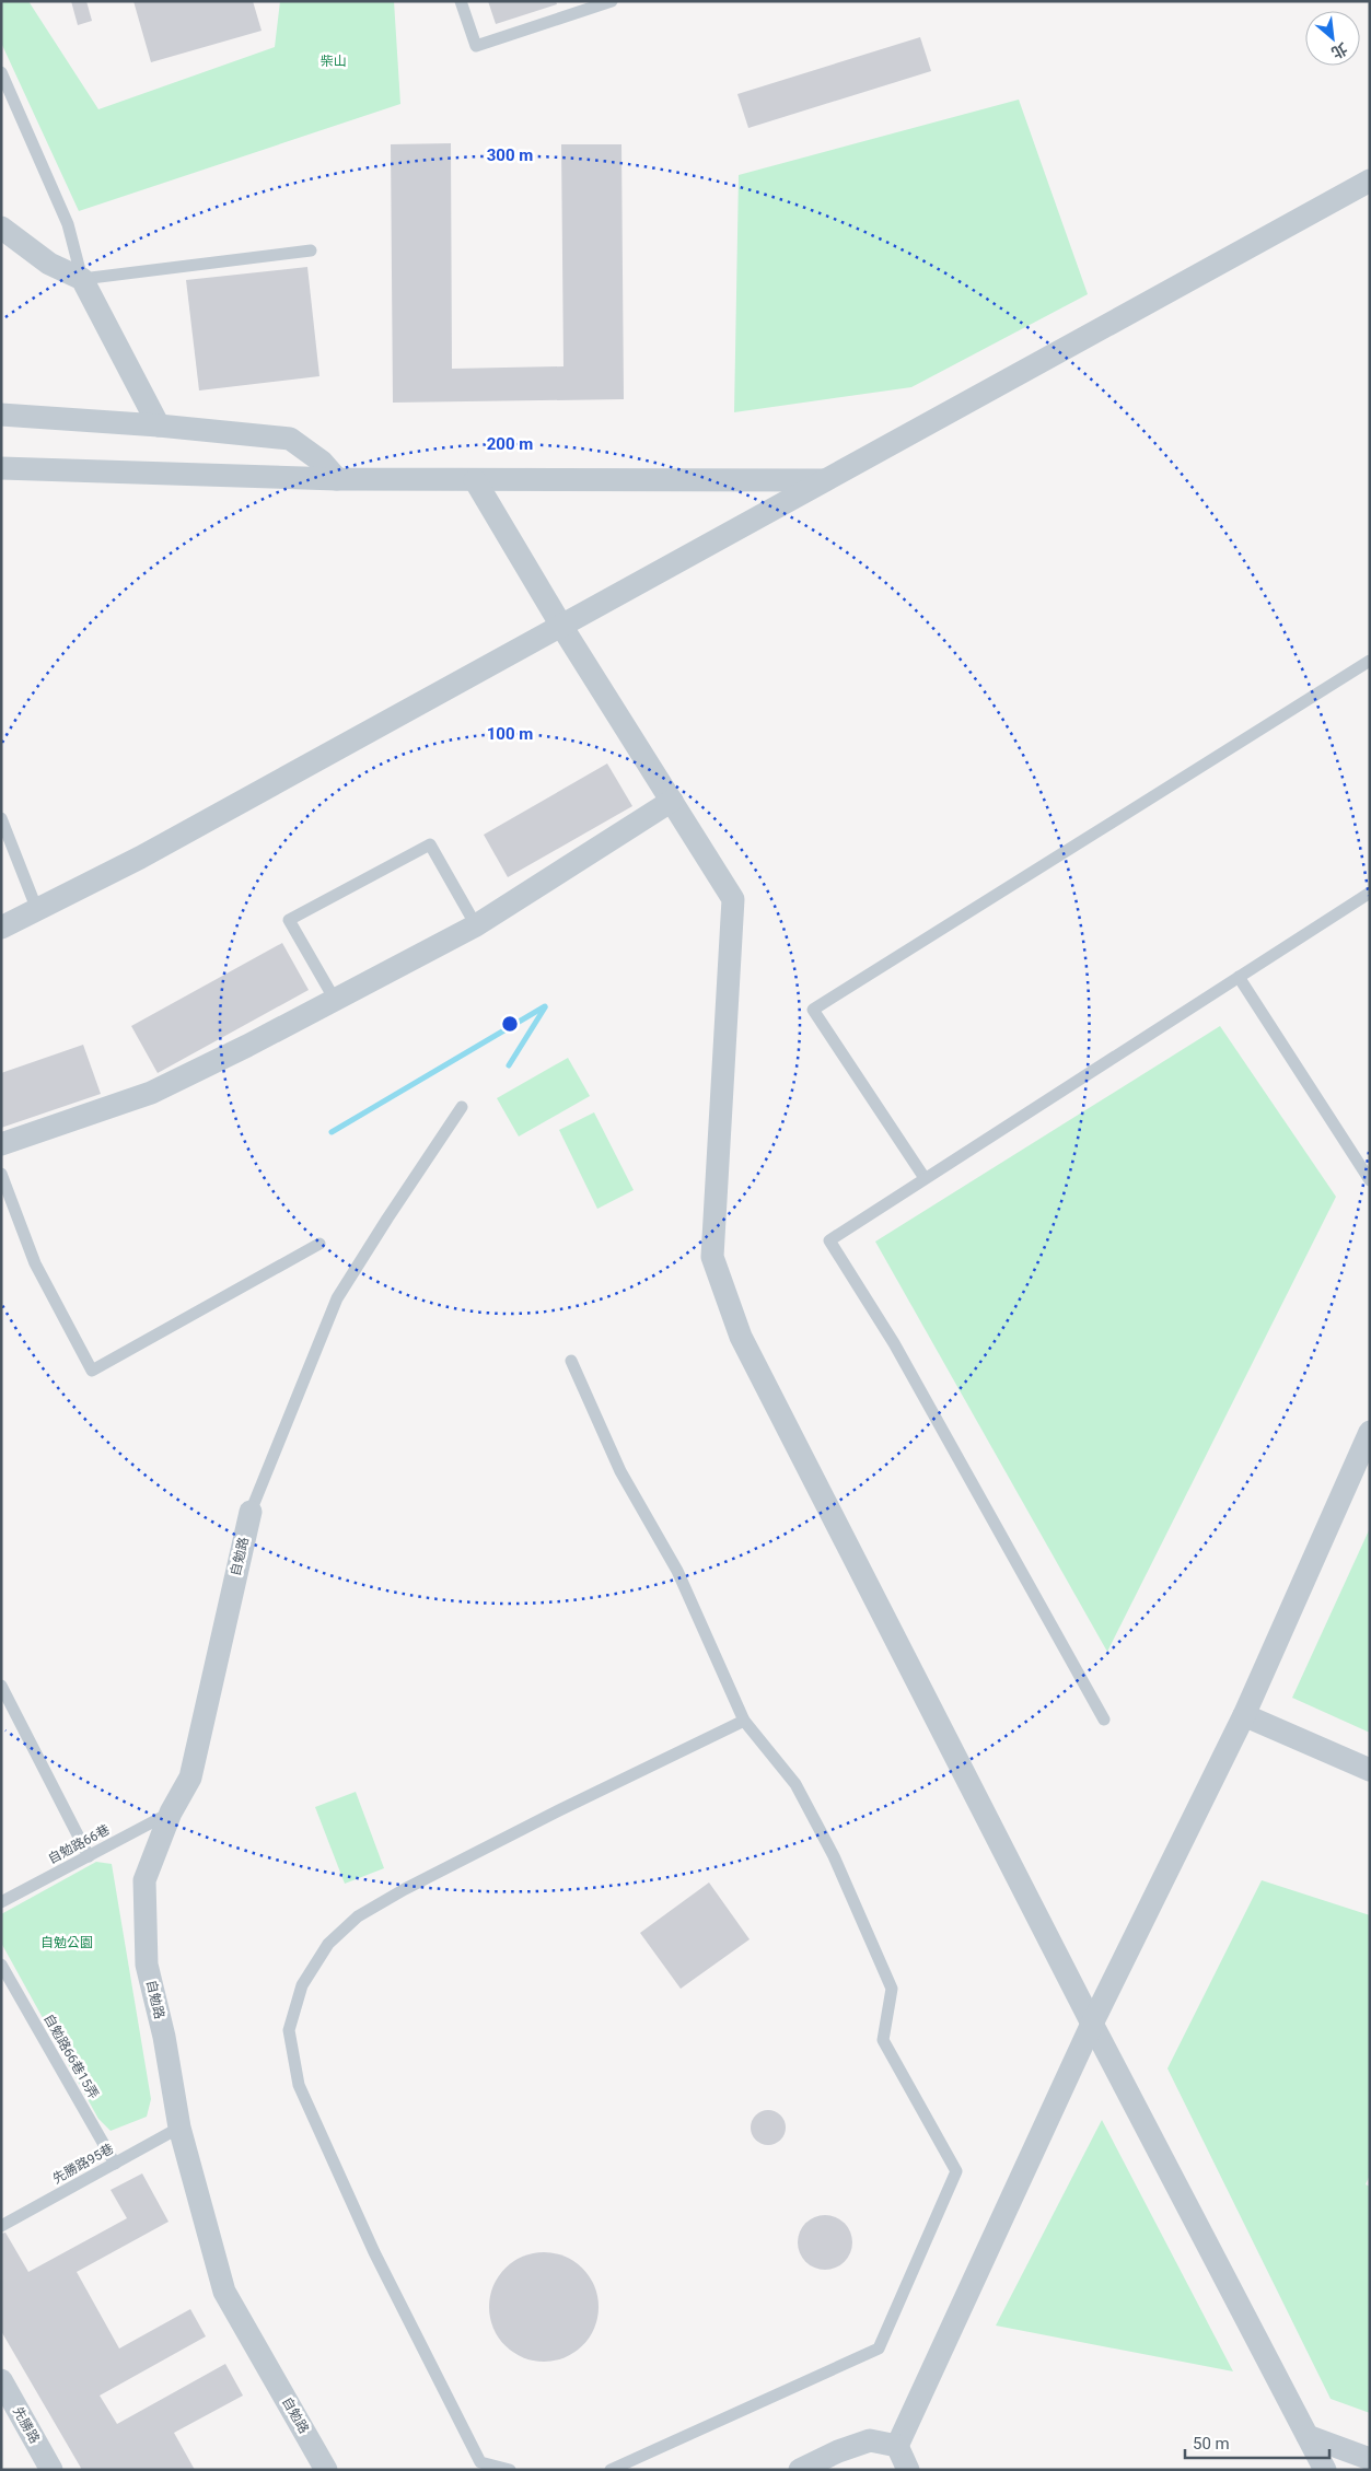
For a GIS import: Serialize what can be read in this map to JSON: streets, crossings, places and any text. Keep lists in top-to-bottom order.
{
  "streets": {
    "street": ["自勉路", "先勝路"],
    "lane": ["自勉路66巷", "自勉路66巷15弄", "先勝路95巷"]
  },
  "crossings": [
    ["自勉路", "自勉路66巷"],
    ["自勉路", "先勝路95巷"],
    ["自勉路66巷15弄", "先勝路95巷"]
  ],
  "parks": ["柴山", "自勉公園"],
  "scale_bar": "50 m",
  "north": "bottom right",
  "rings": ["300 m", "200 m", "100 m"]
}
